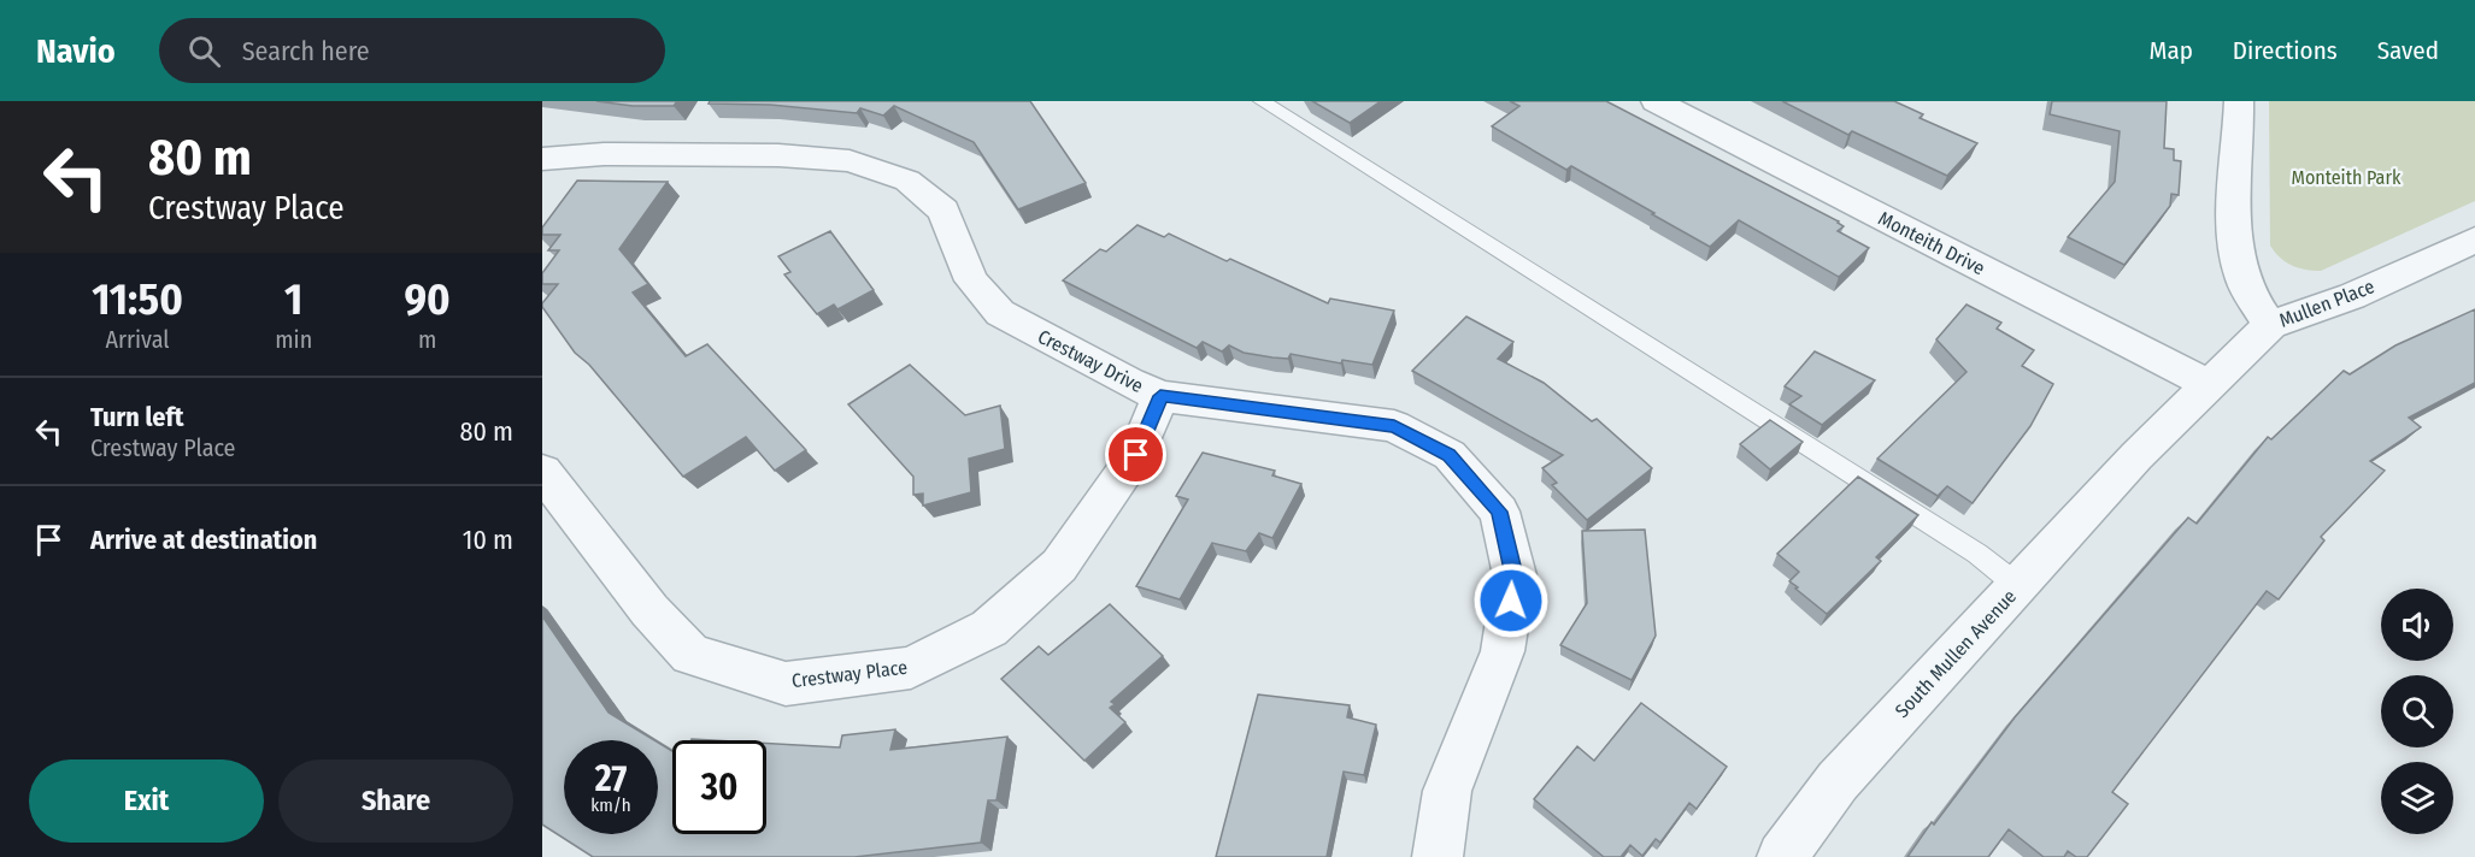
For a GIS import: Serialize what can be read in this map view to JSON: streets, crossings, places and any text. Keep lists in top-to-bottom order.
{
  "streets": {
    "street": [
      "Monteith Drive",
      "Mullen Place",
      "Crestway Drive",
      "South Mullen Avenue",
      "Crestway Place"
    ]
  },
  "crossings": [
    ["Monteith Drive", "Mullen Place"],
    ["Mullen Place", "South Mullen Avenue"],
    ["Crestway Drive", "Crestway Place"]
  ],
  "parks": ["Monteith Park"],
  "page": {
    "header": "Navio",
    "search": "Search here",
    "nav": ["Map", "Directions", "Saved"],
    "turn": ["80 m", "Crestway Place"],
    "eta": [
      "11:50",
      "Arrival",
      "1",
      "min",
      "90",
      "m"
    ],
    "list": [
      {
        "name": "Turn left",
        "note": "Crestway Place",
        "value": "80 m"
      },
      {
        "name": "Arrive at destination",
        "value": "10 m"
      }
    ],
    "speed": "27 km/h",
    "limit": "30",
    "buttons": ["Exit", "Share"]
  }
}
